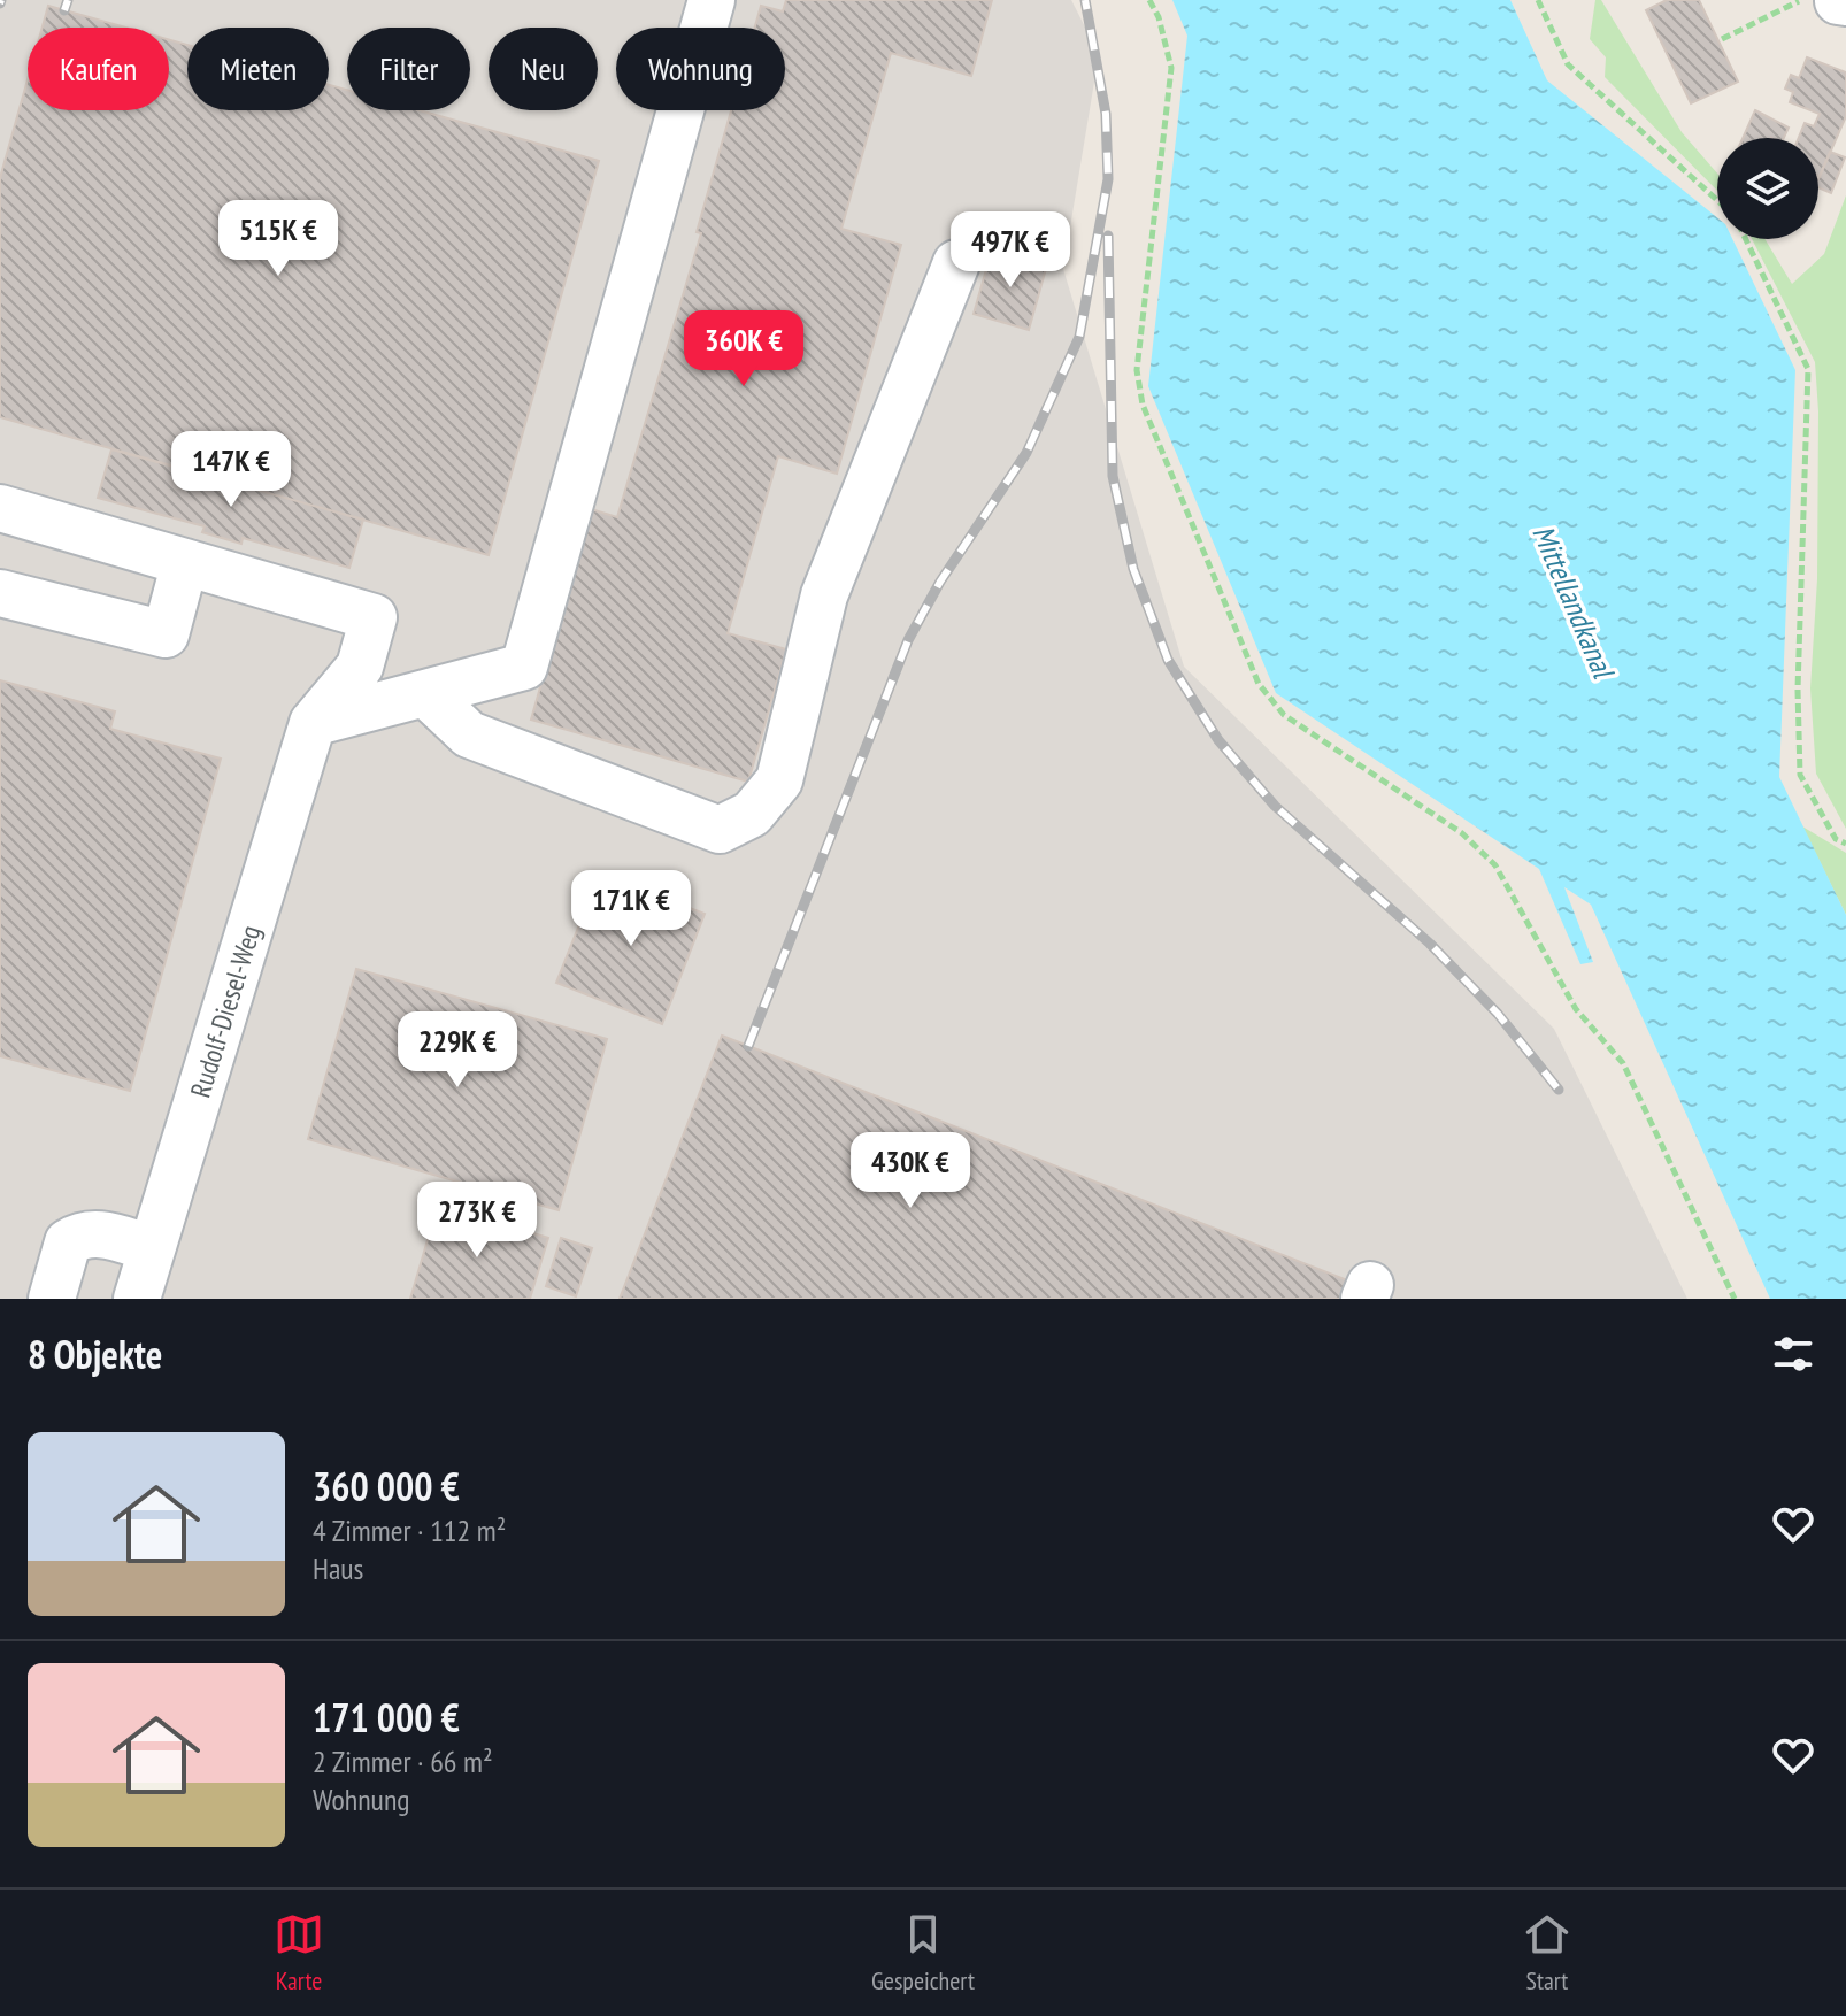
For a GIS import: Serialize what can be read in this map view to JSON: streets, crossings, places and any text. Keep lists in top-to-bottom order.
{
  "streets": {
    "street": ["Rudolf-Diesel-Weg"]
  },
  "water": ["Mittellandkanal"],
  "page": {
    "chip": [
      "Kaufen",
      "Mieten",
      "Filter",
      "Neu",
      "Wohnung"
    ],
    "price": [
      "515K €",
      "497K €",
      "360K €",
      "147K €",
      "171K €",
      "229K €",
      "430K €",
      "273K €"
    ],
    "heading": "8 Objekte",
    "list": [
      {
        "name": "360 000 €",
        "note": "4 Zimmer · 112 m² · Haus"
      },
      {
        "name": "171 000 €",
        "note": "2 Zimmer · 66 m² · Wohnung"
      }
    ],
    "tabs": ["Karte", "Gespeichert", "Start"]
  }
}
